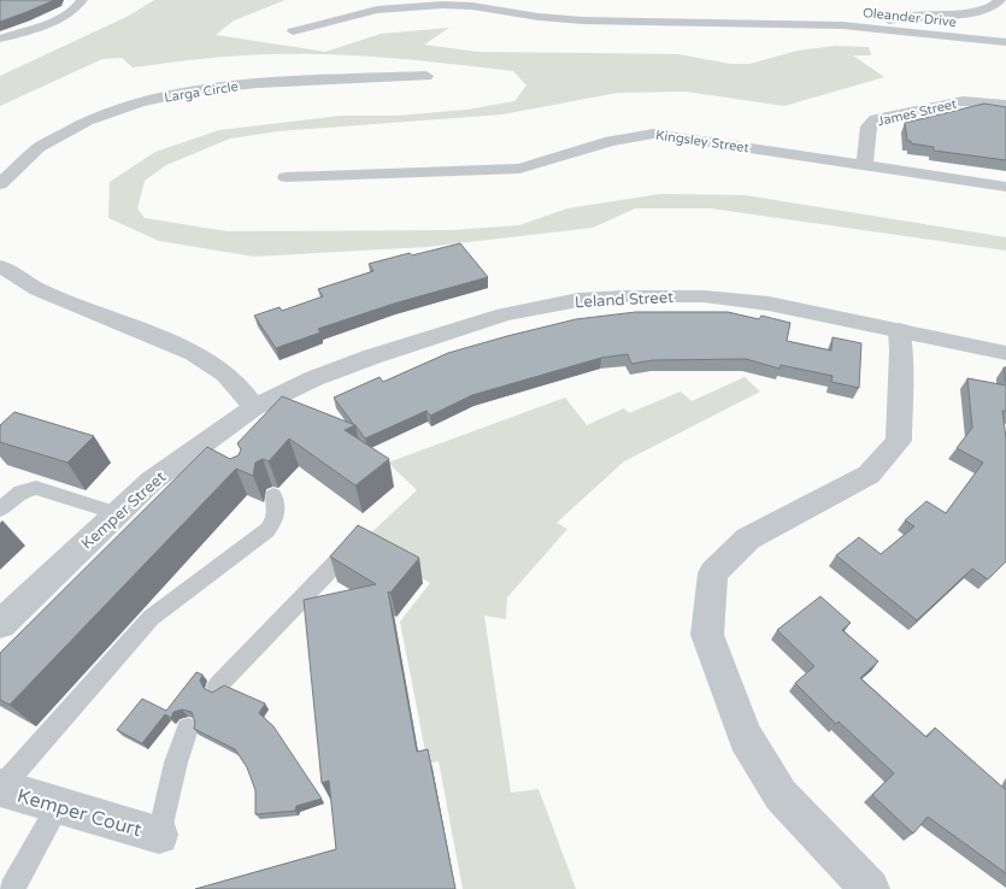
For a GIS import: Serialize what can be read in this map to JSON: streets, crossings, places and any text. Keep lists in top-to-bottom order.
{
  "streets": {
    "street": [
      "Oleander Drive",
      "Larga Circle",
      "James Street",
      "Kingsley Street",
      "Leland Street",
      "Kemper Street",
      "Kemper Court"
    ]
  },
  "crossings": [
    ["James Street", "Kingsley Street"],
    ["Leland Street", "Kemper Street"]
  ]
}
